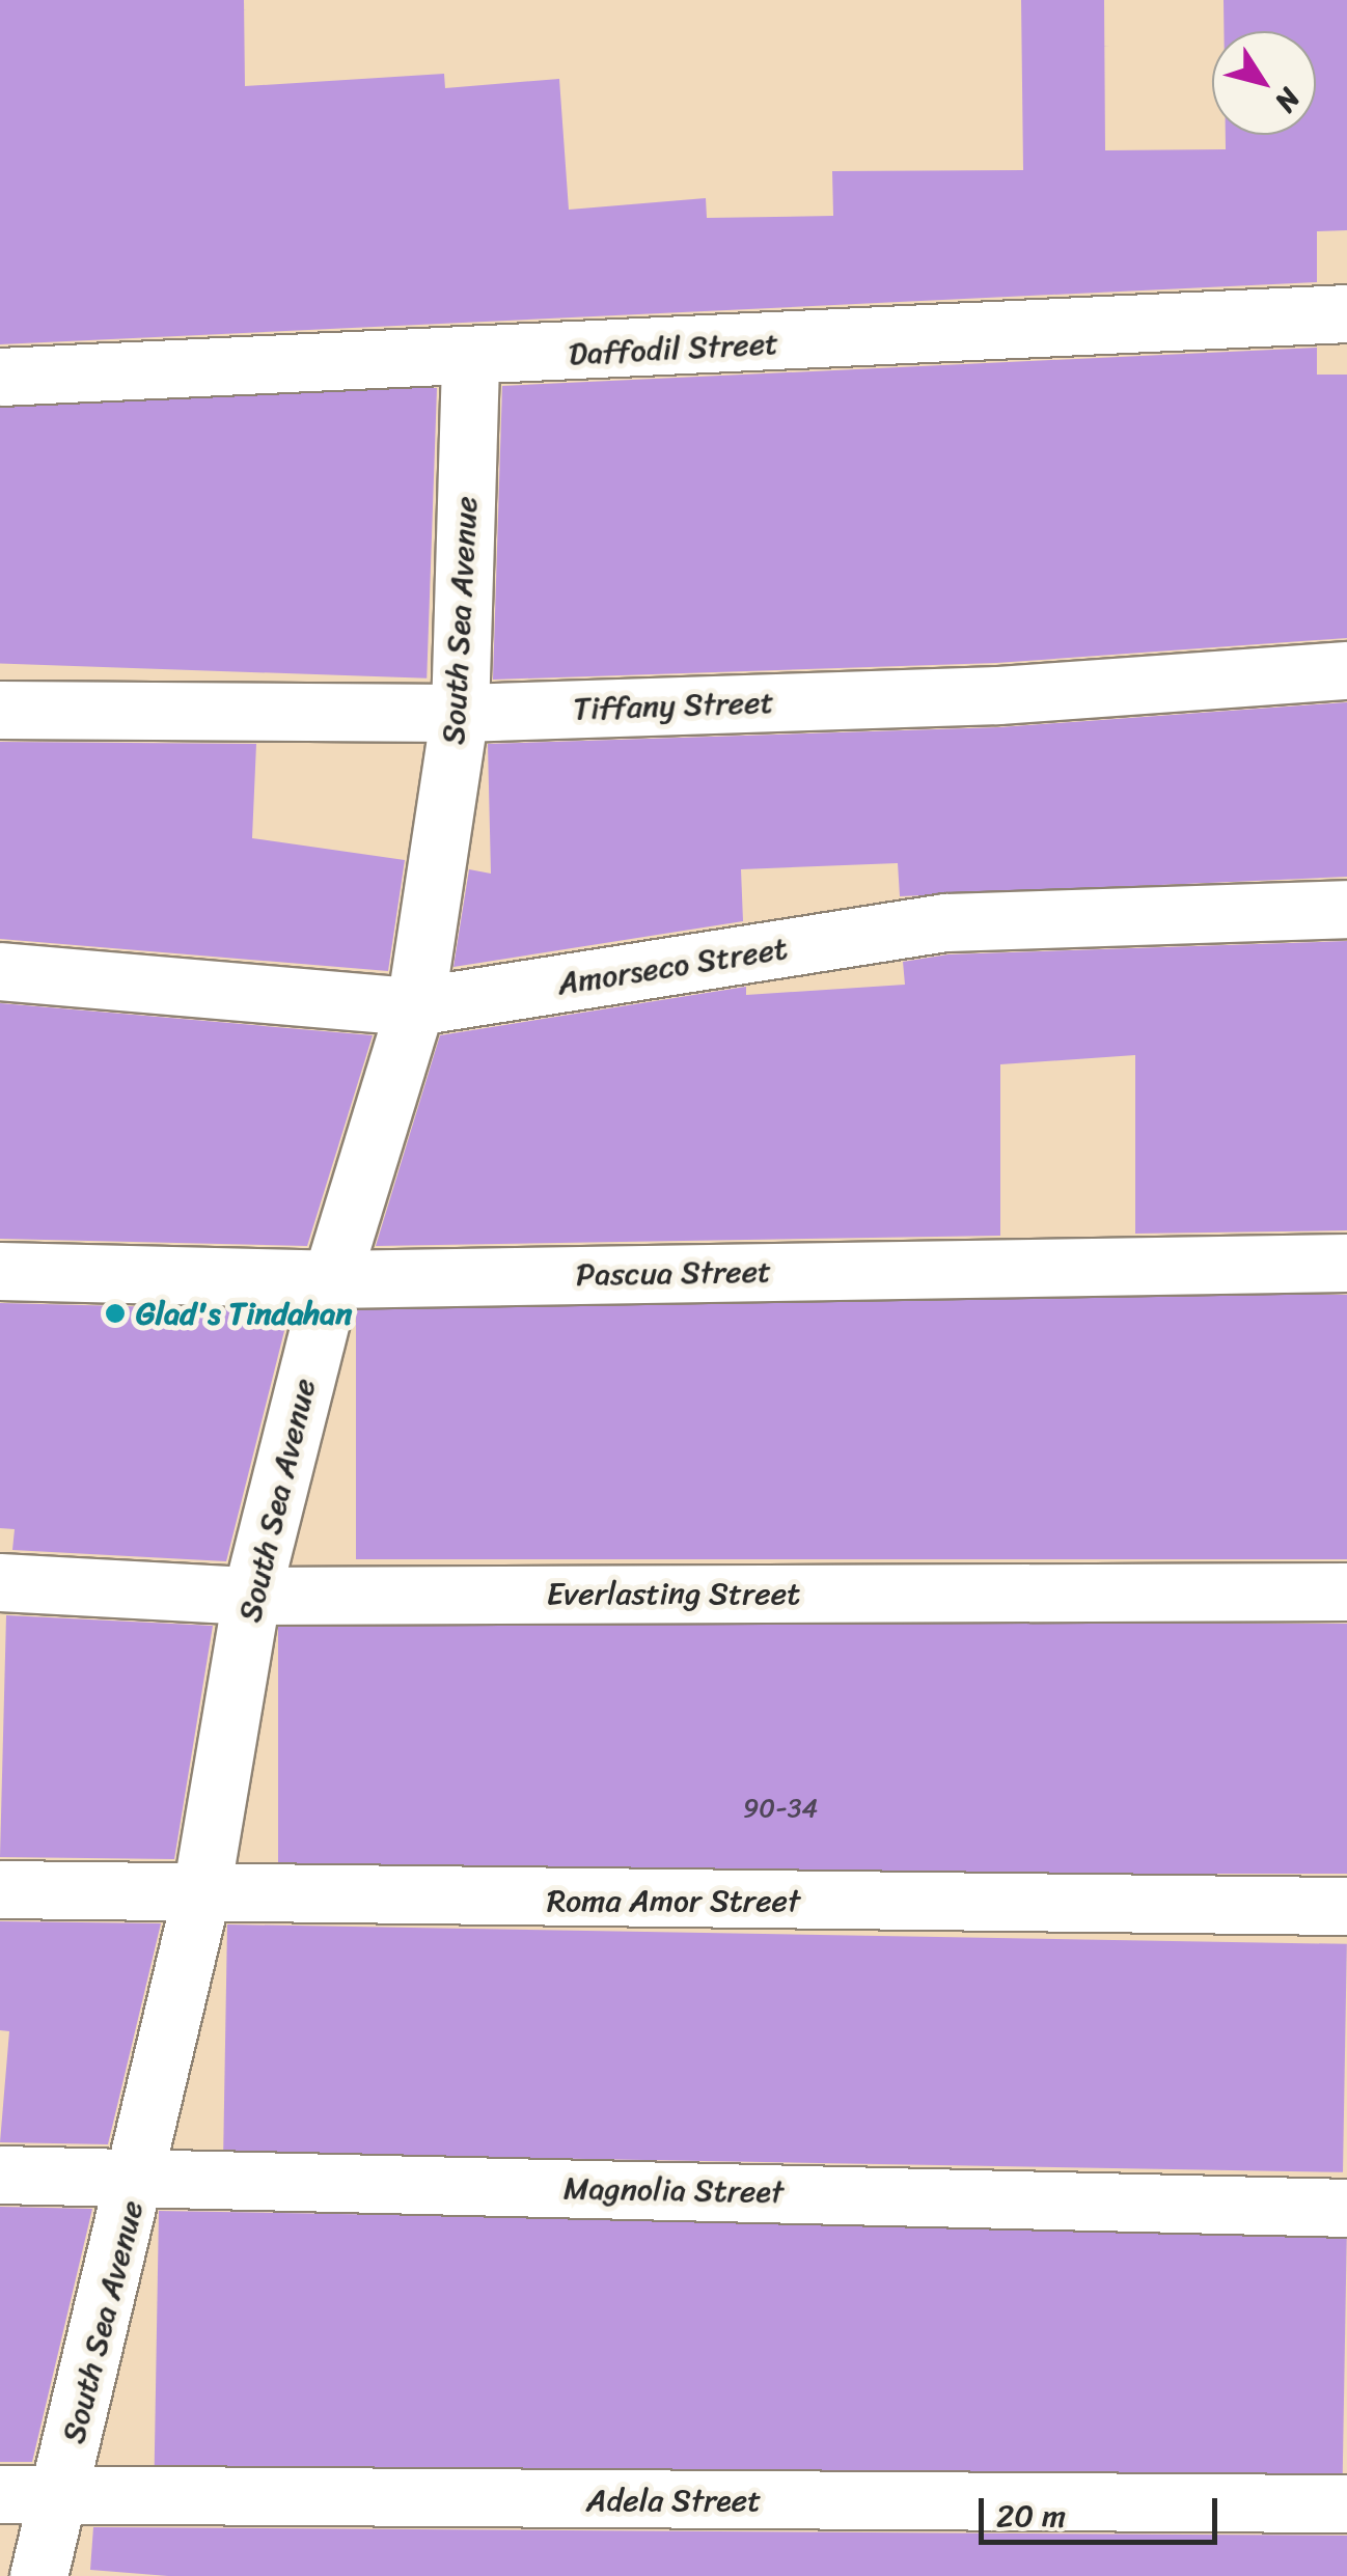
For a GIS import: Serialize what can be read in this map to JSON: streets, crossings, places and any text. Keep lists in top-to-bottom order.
{
  "streets": {
    "street": [
      "Daffodil Street",
      "South Sea Avenue",
      "Tiffany Street",
      "Amorseco Street",
      "Pascua Street",
      "Everlasting Street",
      "Roma Amor Street",
      "Magnolia Street",
      "Adela Street"
    ]
  },
  "crossings": [
    ["Daffodil Street", "South Sea Avenue"],
    ["South Sea Avenue", "Tiffany Street"],
    ["South Sea Avenue", "Amorseco Street"],
    ["South Sea Avenue", "Pascua Street"],
    ["South Sea Avenue", "Everlasting Street"],
    ["South Sea Avenue", "Roma Amor Street"],
    ["South Sea Avenue", "Magnolia Street"],
    ["South Sea Avenue", "Adela Street"]
  ],
  "places": ["Glad's Tindahan"],
  "house_numbers": ["90-34"],
  "scale_bar": "20 m",
  "north": "bottom right"
}
